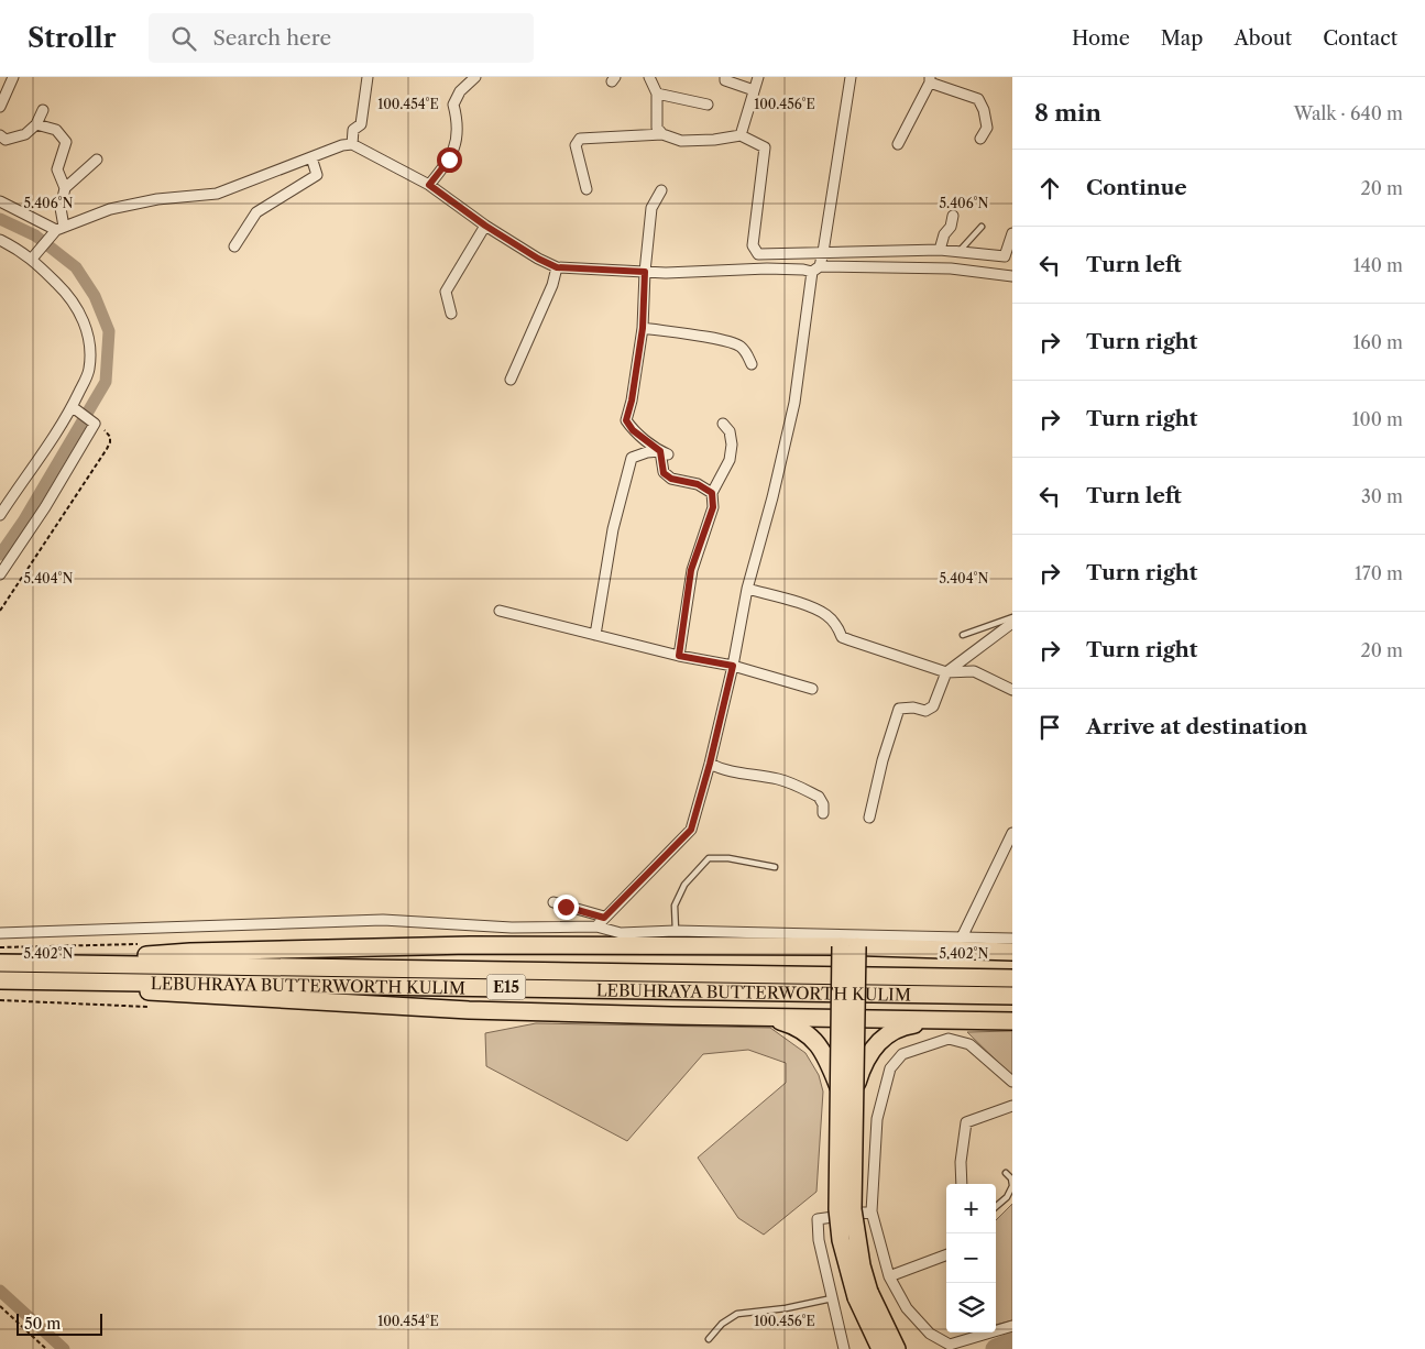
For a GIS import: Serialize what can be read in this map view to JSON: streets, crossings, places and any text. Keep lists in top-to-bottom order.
{
  "streets": {
    "highway": ["LEBUHRAYA BUTTERWORTH KULIM", "E15"]
  },
  "scale_bar": "50 m",
  "page": {
    "header": "Strollr",
    "search": "Search here",
    "nav": [
      "Home",
      "Map",
      "About",
      "Contact"
    ],
    "heading": ["8 min", "Walk · 640 m"],
    "list": [
      ["Continue", "20 m"],
      ["Turn left", "140 m"],
      ["Turn right", "160 m"],
      ["Turn right", "100 m"],
      ["Turn left", "30 m"],
      ["Turn right", "170 m"],
      ["Turn right", "20 m"],
      "Arrive at destination"
    ],
    "map_buttons": ["+", "−"],
    "scale": "50 m"
  },
  "coordinates": [
    "100.454°E",
    "100.456°E",
    "5.406°N",
    "5.404°N",
    "5.402°N"
  ]
}
